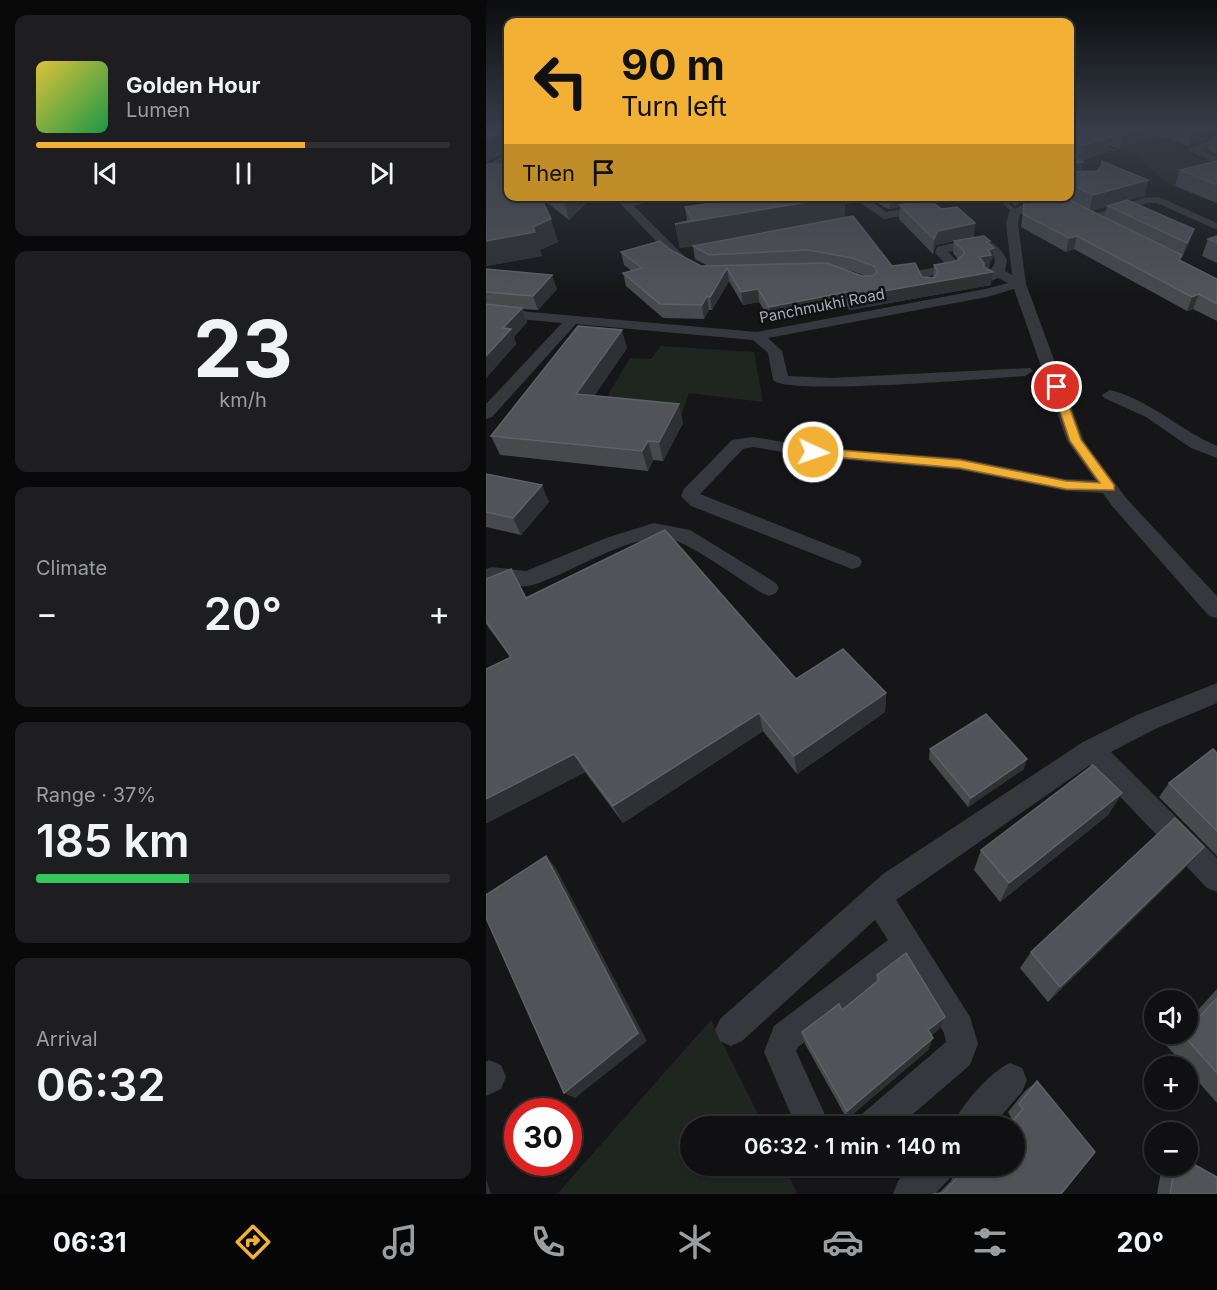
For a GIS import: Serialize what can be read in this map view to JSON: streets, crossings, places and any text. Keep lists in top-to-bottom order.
{
  "streets": {
    "street": ["Panchmukhi Road"]
  },
  "page": {
    "turn": ["90 m", "Turn left"],
    "song": ["Golden Hour", "Lumen"],
    "then": "Then",
    "tile": [
      ["23", "km/h"],
      "Climate",
      ["Range · 37%", "185 km"],
      ["Arrival", "06:32"]
    ],
    "heat": ["−", "20°", "+"],
    "map_buttons": ["+", "−"],
    "limit": "30",
    "trip": "06:32 · 1 min · 140 m",
    "tabs": ["06:31", "20°"]
  }
}
